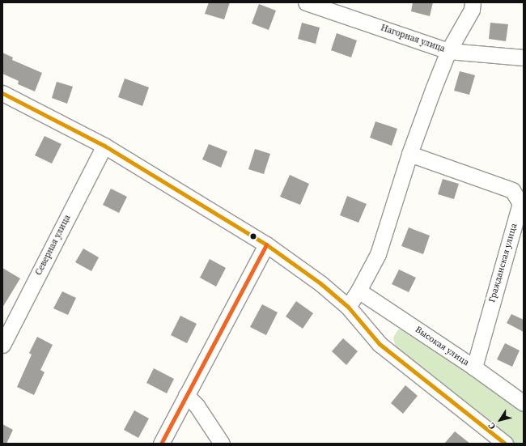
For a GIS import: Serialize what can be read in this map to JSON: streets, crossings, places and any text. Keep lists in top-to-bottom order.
{
  "streets": {
    "street": [
      "Нагорная улица",
      "Северная улица",
      "Гражданская улица",
      "Высокая улица"
    ]
  },
  "crossings": [
    ["Гражданская улица", "Высокая улица"]
  ],
  "north": "bottom left"
}
